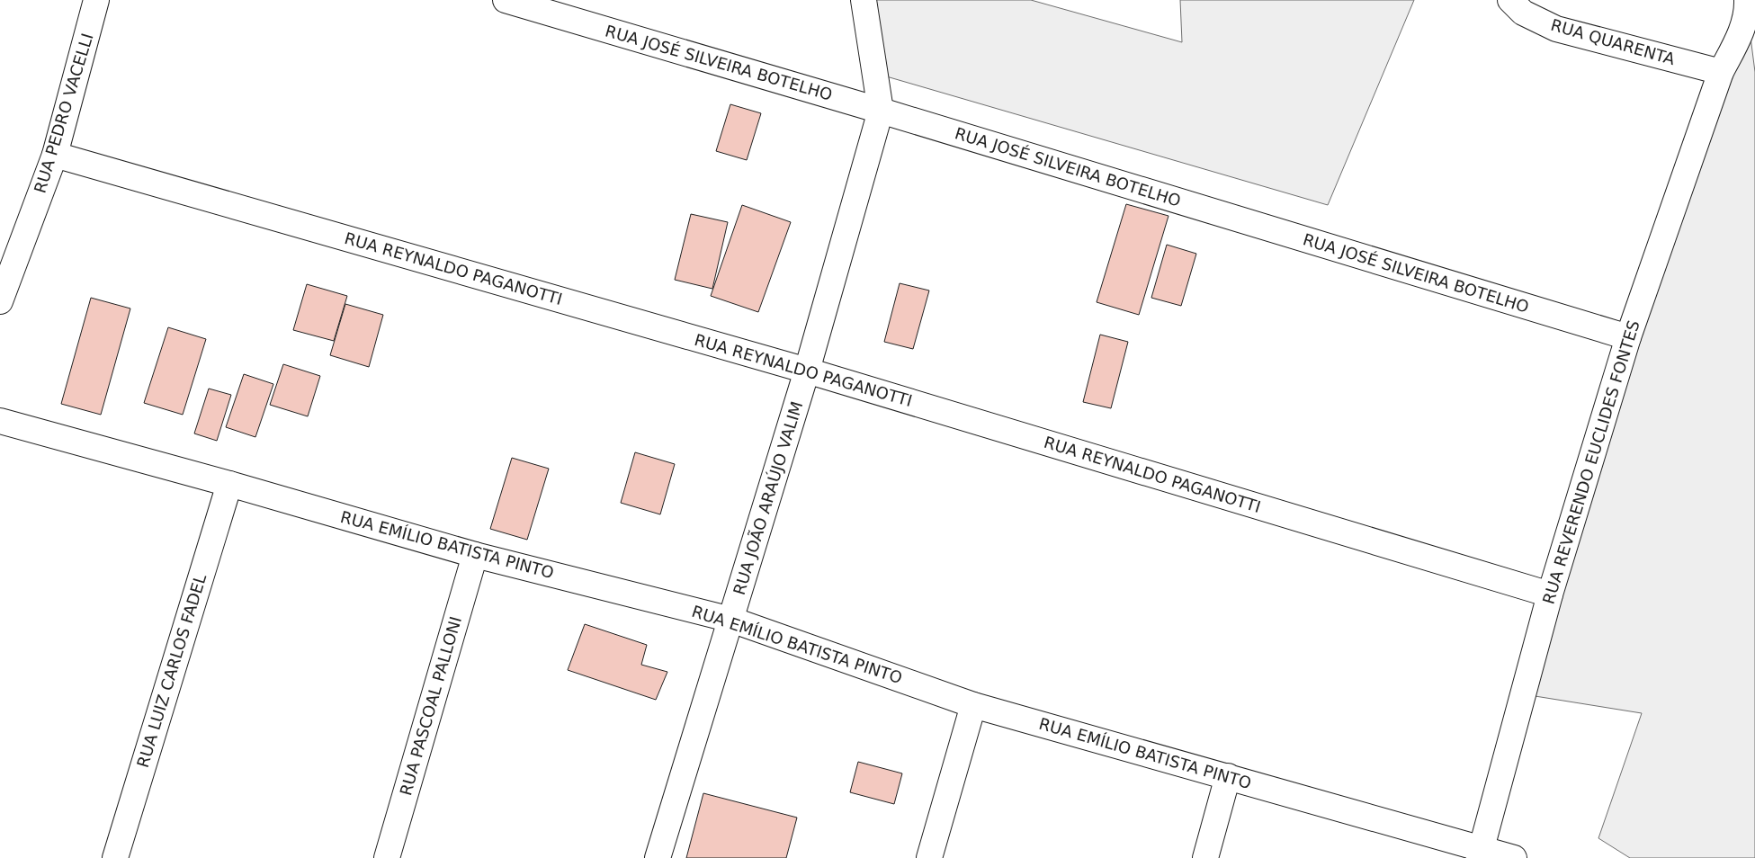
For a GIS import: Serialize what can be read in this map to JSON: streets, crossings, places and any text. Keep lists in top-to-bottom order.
{
  "streets": {
    "street": [
      "RUA QUARENTA",
      "RUA JOSÉ SILVEIRA BOTELHO",
      "RUA PEDRO VACELLI",
      "RUA REYNALDO PAGANOTTI",
      "RUA REVERENDO EUCLIDES FONTES",
      "RUA JOÃO ARAÚJO VALIM",
      "RUA EMÍLIO BATISTA PINTO",
      "RUA LUIZ CARLOS FADEL",
      "RUA PASCOAL PALLONI"
    ]
  },
  "crossings": [
    ["RUA QUARENTA", "RUA REVERENDO EUCLIDES FONTES"],
    ["RUA JOSÉ SILVEIRA BOTELHO", "RUA REVERENDO EUCLIDES FONTES"],
    ["RUA JOSÉ SILVEIRA BOTELHO", "RUA JOÃO ARAÚJO VALIM"],
    ["RUA PEDRO VACELLI", "RUA REYNALDO PAGANOTTI"],
    ["RUA REYNALDO PAGANOTTI", "RUA REVERENDO EUCLIDES FONTES"],
    ["RUA REYNALDO PAGANOTTI", "RUA JOÃO ARAÚJO VALIM"],
    ["RUA REVERENDO EUCLIDES FONTES", "RUA EMÍLIO BATISTA PINTO"],
    ["RUA JOÃO ARAÚJO VALIM", "RUA EMÍLIO BATISTA PINTO"],
    ["RUA EMÍLIO BATISTA PINTO", "RUA LUIZ CARLOS FADEL"],
    ["RUA EMÍLIO BATISTA PINTO", "RUA PASCOAL PALLONI"]
  ]
}
